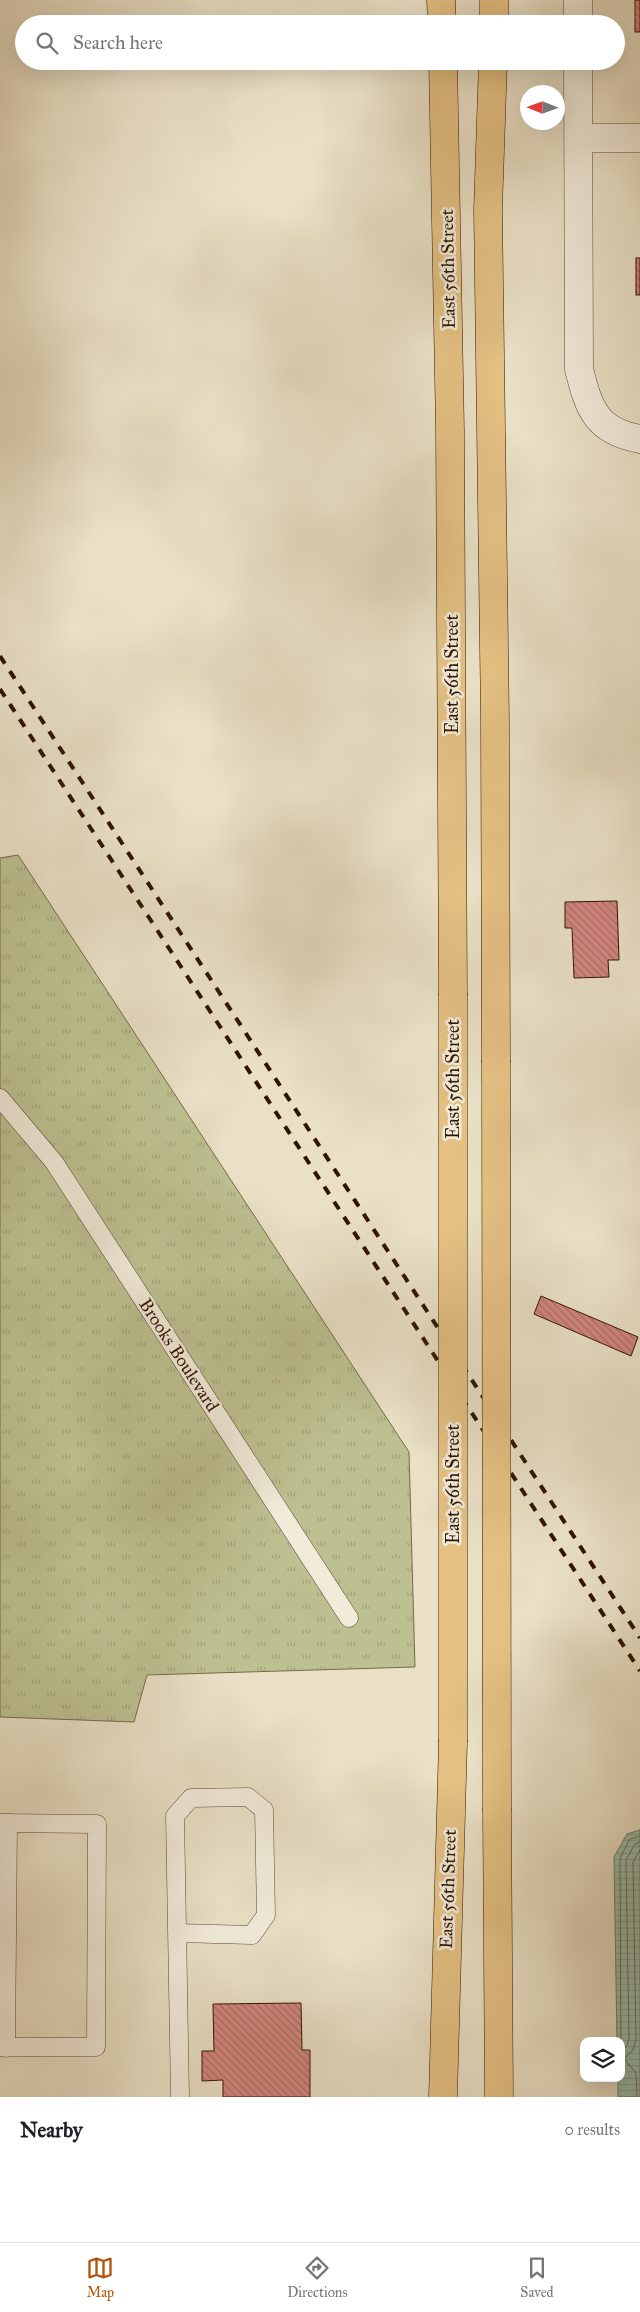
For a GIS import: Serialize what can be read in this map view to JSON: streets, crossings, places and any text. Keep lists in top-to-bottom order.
{
  "streets": {
    "main road": ["East 56th Street"],
    "lane": ["Brooks Boulevard"]
  },
  "north": "left",
  "page": {
    "search": "Search here",
    "heading": ["Nearby", "0 results"],
    "nav": ["Map", "Directions", "Saved"]
  }
}
